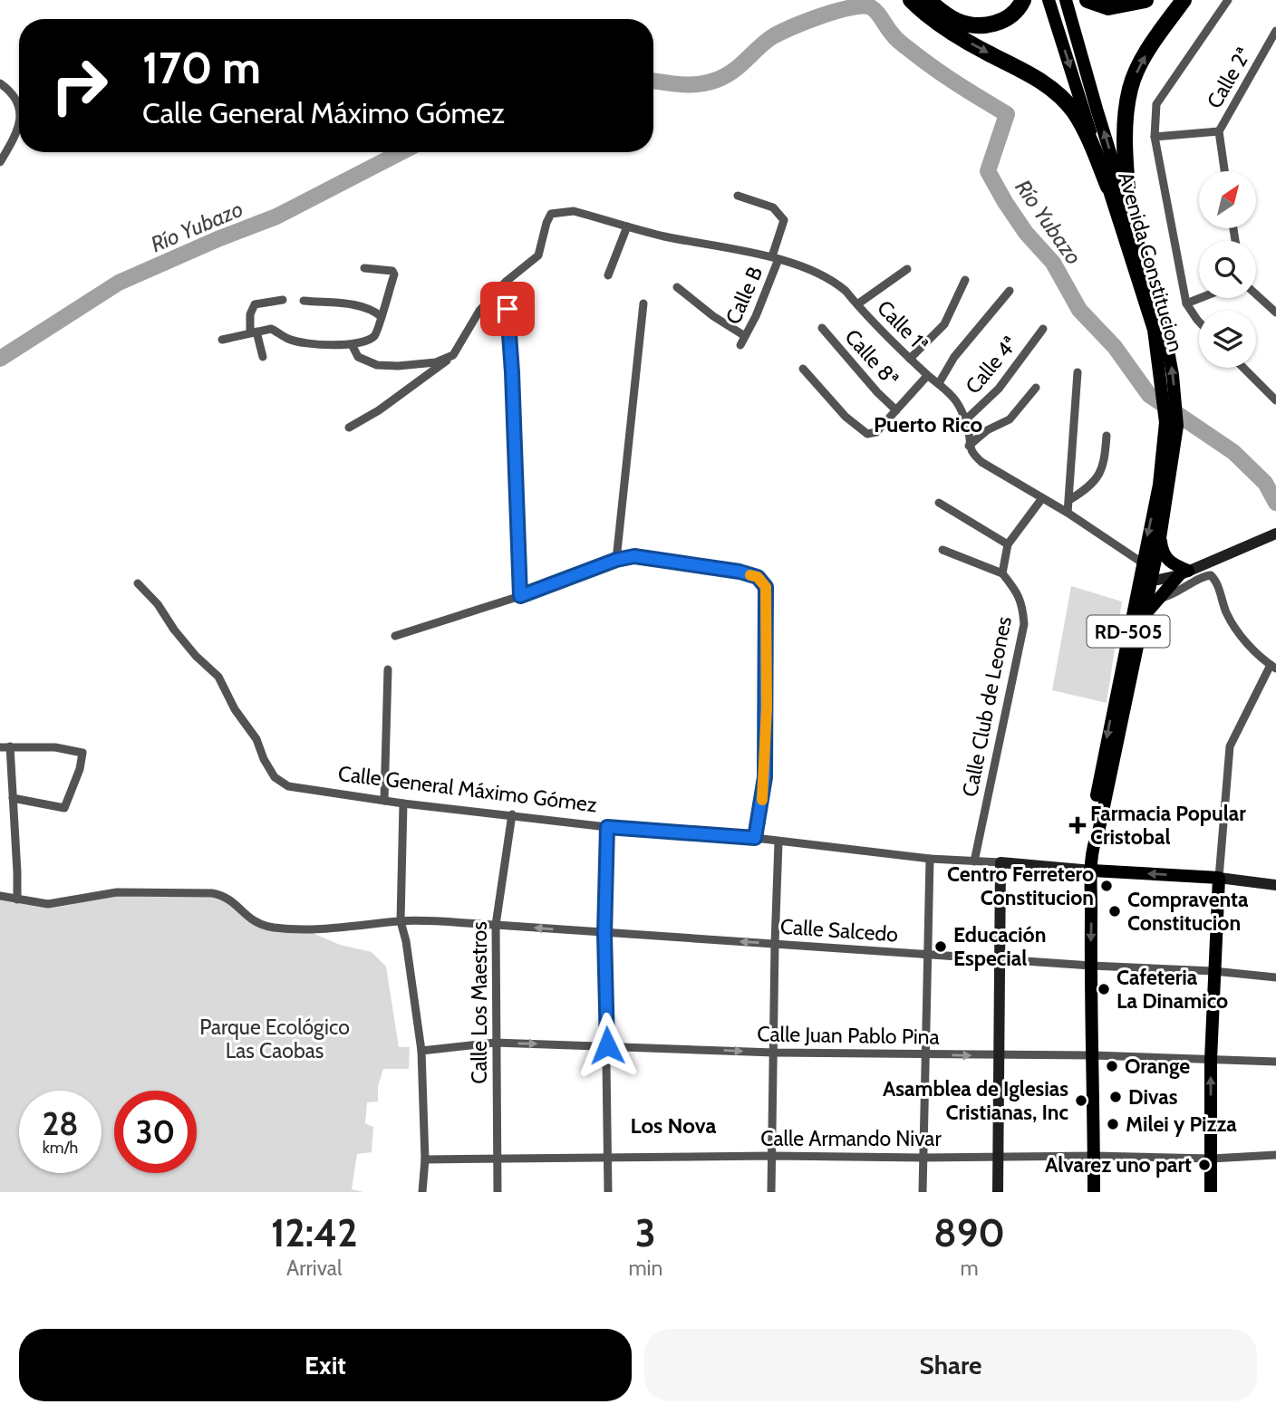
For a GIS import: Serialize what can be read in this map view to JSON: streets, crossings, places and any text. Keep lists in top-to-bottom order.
{
  "streets": {
    "main road": ["Avenida Constitucion", "RD-505", "Calle General Máximo Gómez"],
    "street": [
      "Calle 2ª",
      "Calle B",
      "Calle 1ª",
      "Calle 8ª",
      "Calle 4ª",
      "Calle Club de Leones",
      "Calle Salcedo",
      "Calle Los Maestros",
      "Calle Juan Pablo Pina",
      "Calle Armando Nivar"
    ]
  },
  "crossings": [
    ["Avenida Constitucion", "RD-505"],
    ["Calle B", "Calle 1ª"],
    ["Calle 1ª", "Calle 4ª"],
    ["RD-505", "Calle General Máximo Gómez"],
    ["RD-505", "Calle Salcedo"],
    ["RD-505", "Calle Juan Pablo Pina"],
    ["RD-505", "Calle Armando Nivar"],
    ["Calle Club de Leones", "Calle General Máximo Gómez"],
    ["Calle General Máximo Gómez", "Calle Los Maestros"],
    ["Calle Salcedo", "Calle Los Maestros"],
    ["Calle Los Maestros", "Calle Juan Pablo Pina"],
    ["Calle Los Maestros", "Calle Armando Nivar"]
  ],
  "one_way": ["Calle Juan Pablo Pina"],
  "districts": ["Puerto Rico", "Los Nova"],
  "water": ["Río Yubazo"],
  "parks": ["Parque Ecológico Las Caobas"],
  "places": {
    "health": ["Farmacia Popular Cristobal"],
    "other": [
      "Centro Ferretero Constitucion",
      "Compraventa Constitucion",
      "Educación Especial",
      "Cafeteria La Dinamico",
      "Orange",
      "Divas",
      "Asamblea de Iglesias Cristianas, Inc",
      "Milei y Pizza",
      "Alvarez uno part"
    ]
  },
  "north": "top right",
  "page": {
    "turn": ["170 m", "Calle General Máximo Gómez"],
    "speed": "28 km/h",
    "limit": "30",
    "eta": [
      "12:42",
      "Arrival",
      "3",
      "min",
      "890",
      "m"
    ],
    "buttons": ["Exit", "Share"]
  }
}
